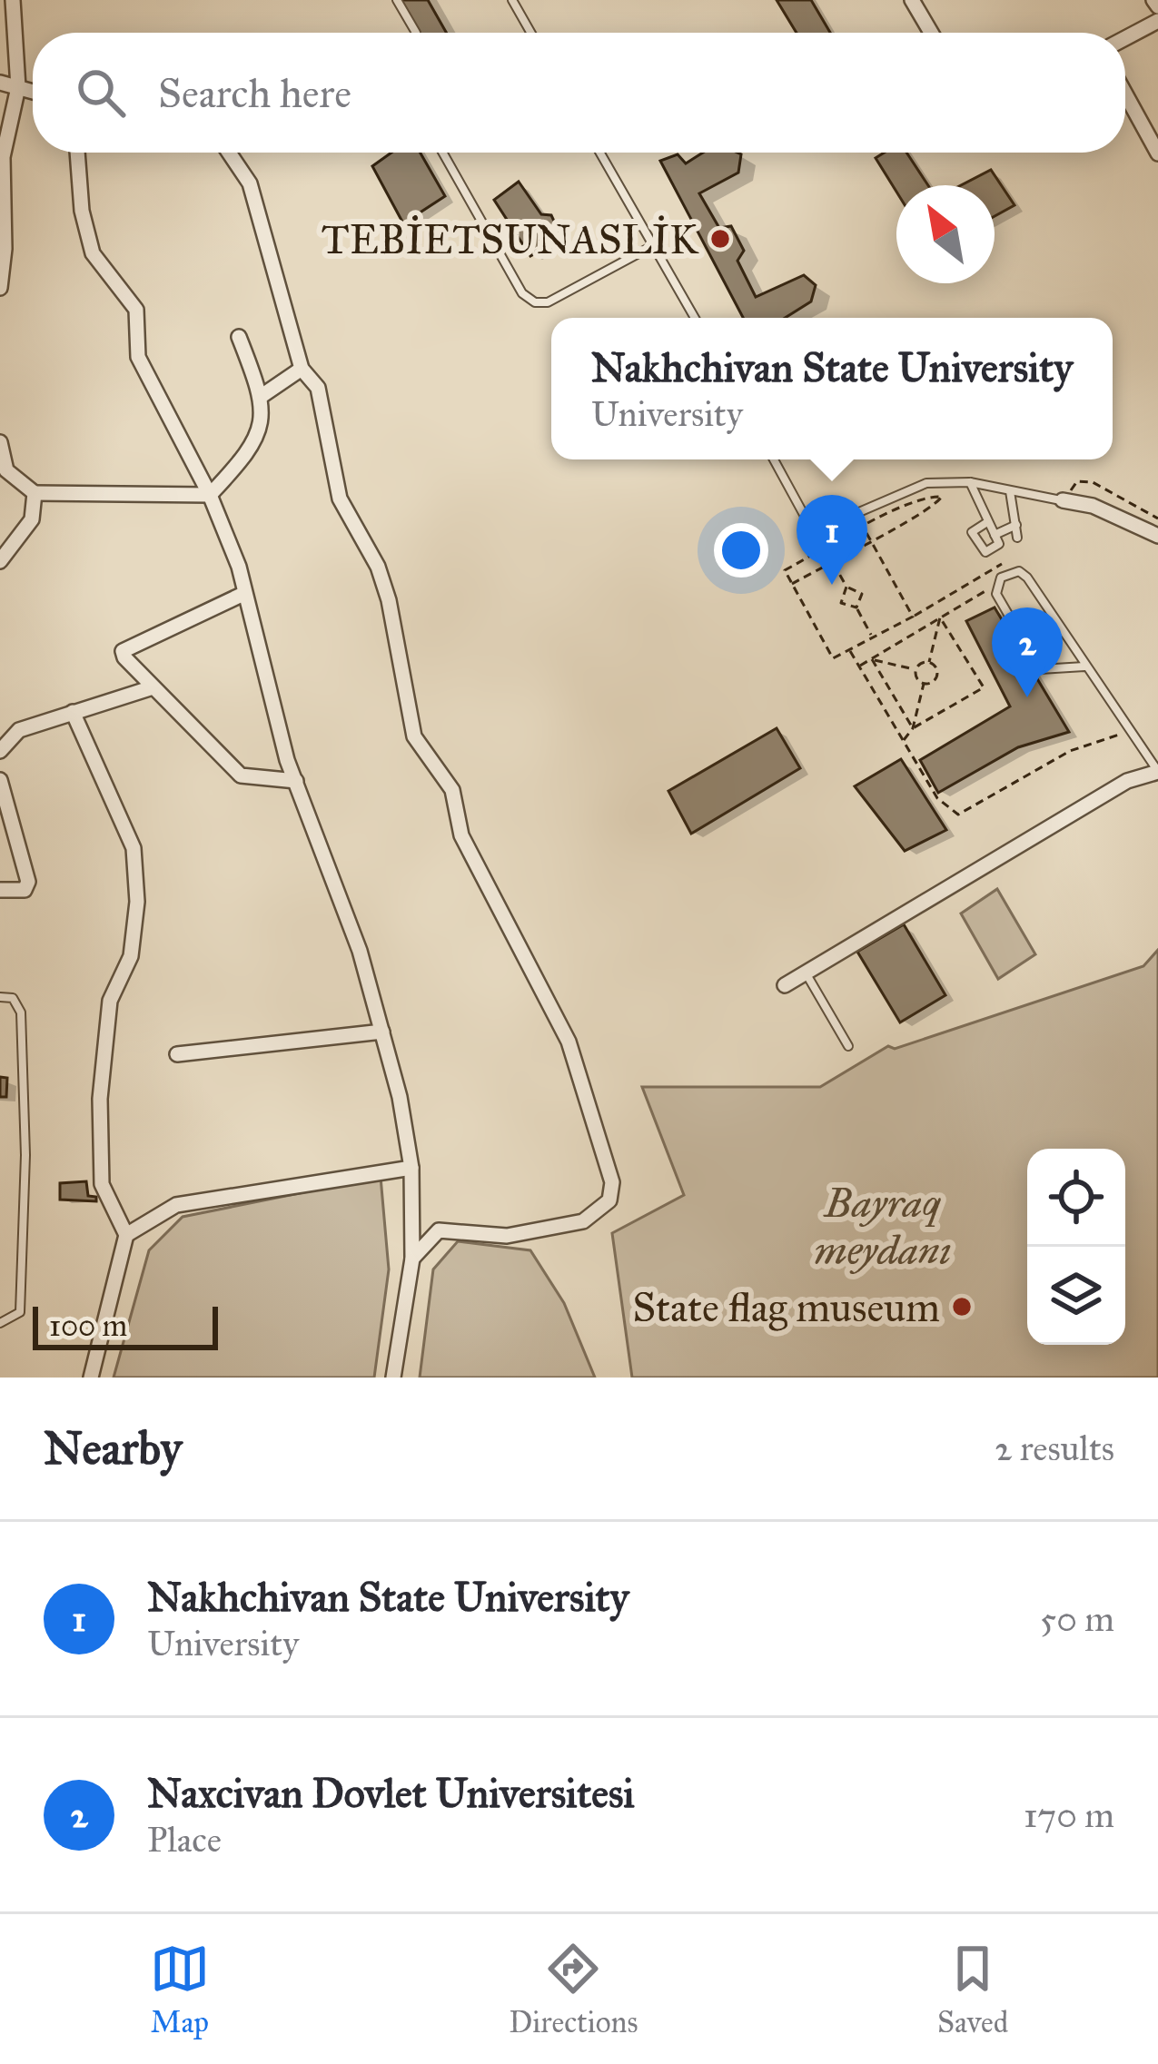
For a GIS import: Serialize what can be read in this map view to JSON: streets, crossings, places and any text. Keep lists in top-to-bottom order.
{
  "parks": ["Bayraq meydanı"],
  "places": ["TEBİETSUNASLİK", "State flag museum"],
  "scale_bar": "100 m",
  "north": "top left",
  "page": {
    "search": "Search here",
    "popup": ["Nakhchivan State University", "University"],
    "pins": ["1", "2"],
    "scale": "100 m",
    "heading": ["Nearby", "2 results"],
    "list": [
      {
        "mark": "1",
        "name": "Nakhchivan State University",
        "note": "University",
        "value": "50 m"
      },
      {
        "mark": "2",
        "name": "Naxcivan Dovlet Universitesi",
        "note": "Place",
        "value": "170 m"
      }
    ],
    "nav": ["Map", "Directions", "Saved"]
  }
}
